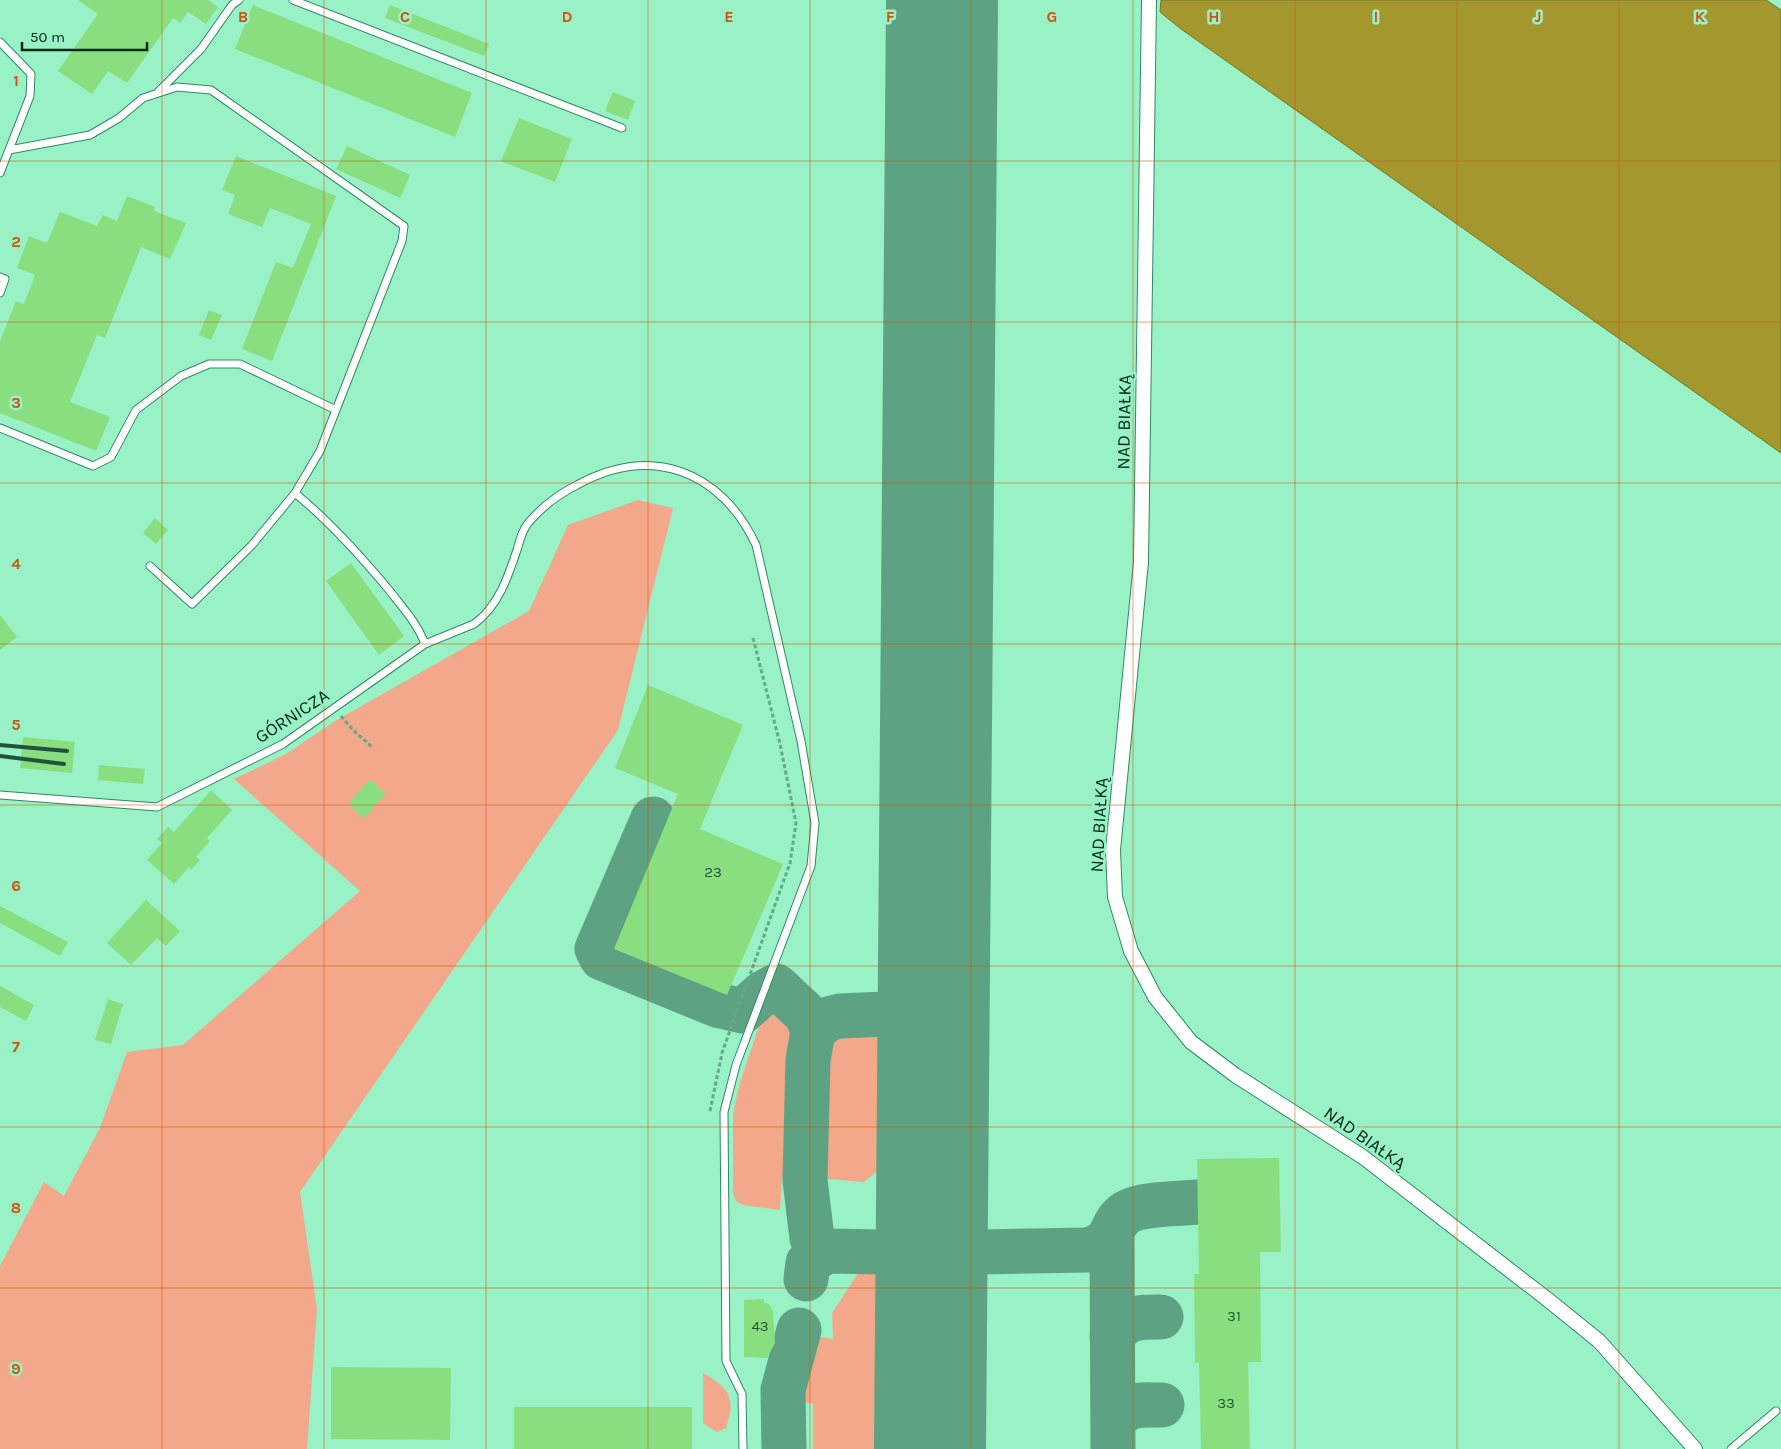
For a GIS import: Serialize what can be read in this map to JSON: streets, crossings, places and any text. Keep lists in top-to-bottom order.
{
  "streets": {
    "street": ["NAD BIAŁKĄ"],
    "lane": ["GÓRNICZA"]
  },
  "house_numbers": [
    "23",
    "31",
    "43",
    "33"
  ],
  "scale_bar": "50 m",
  "grid": {
    "columns": [
      "B",
      "C",
      "D",
      "E",
      "F",
      "G",
      "H",
      "I",
      "J",
      "K"
    ],
    "rows": [
      "1",
      "2",
      "3",
      "4",
      "5",
      "6",
      "7",
      "8",
      "9"
    ]
  }
}
